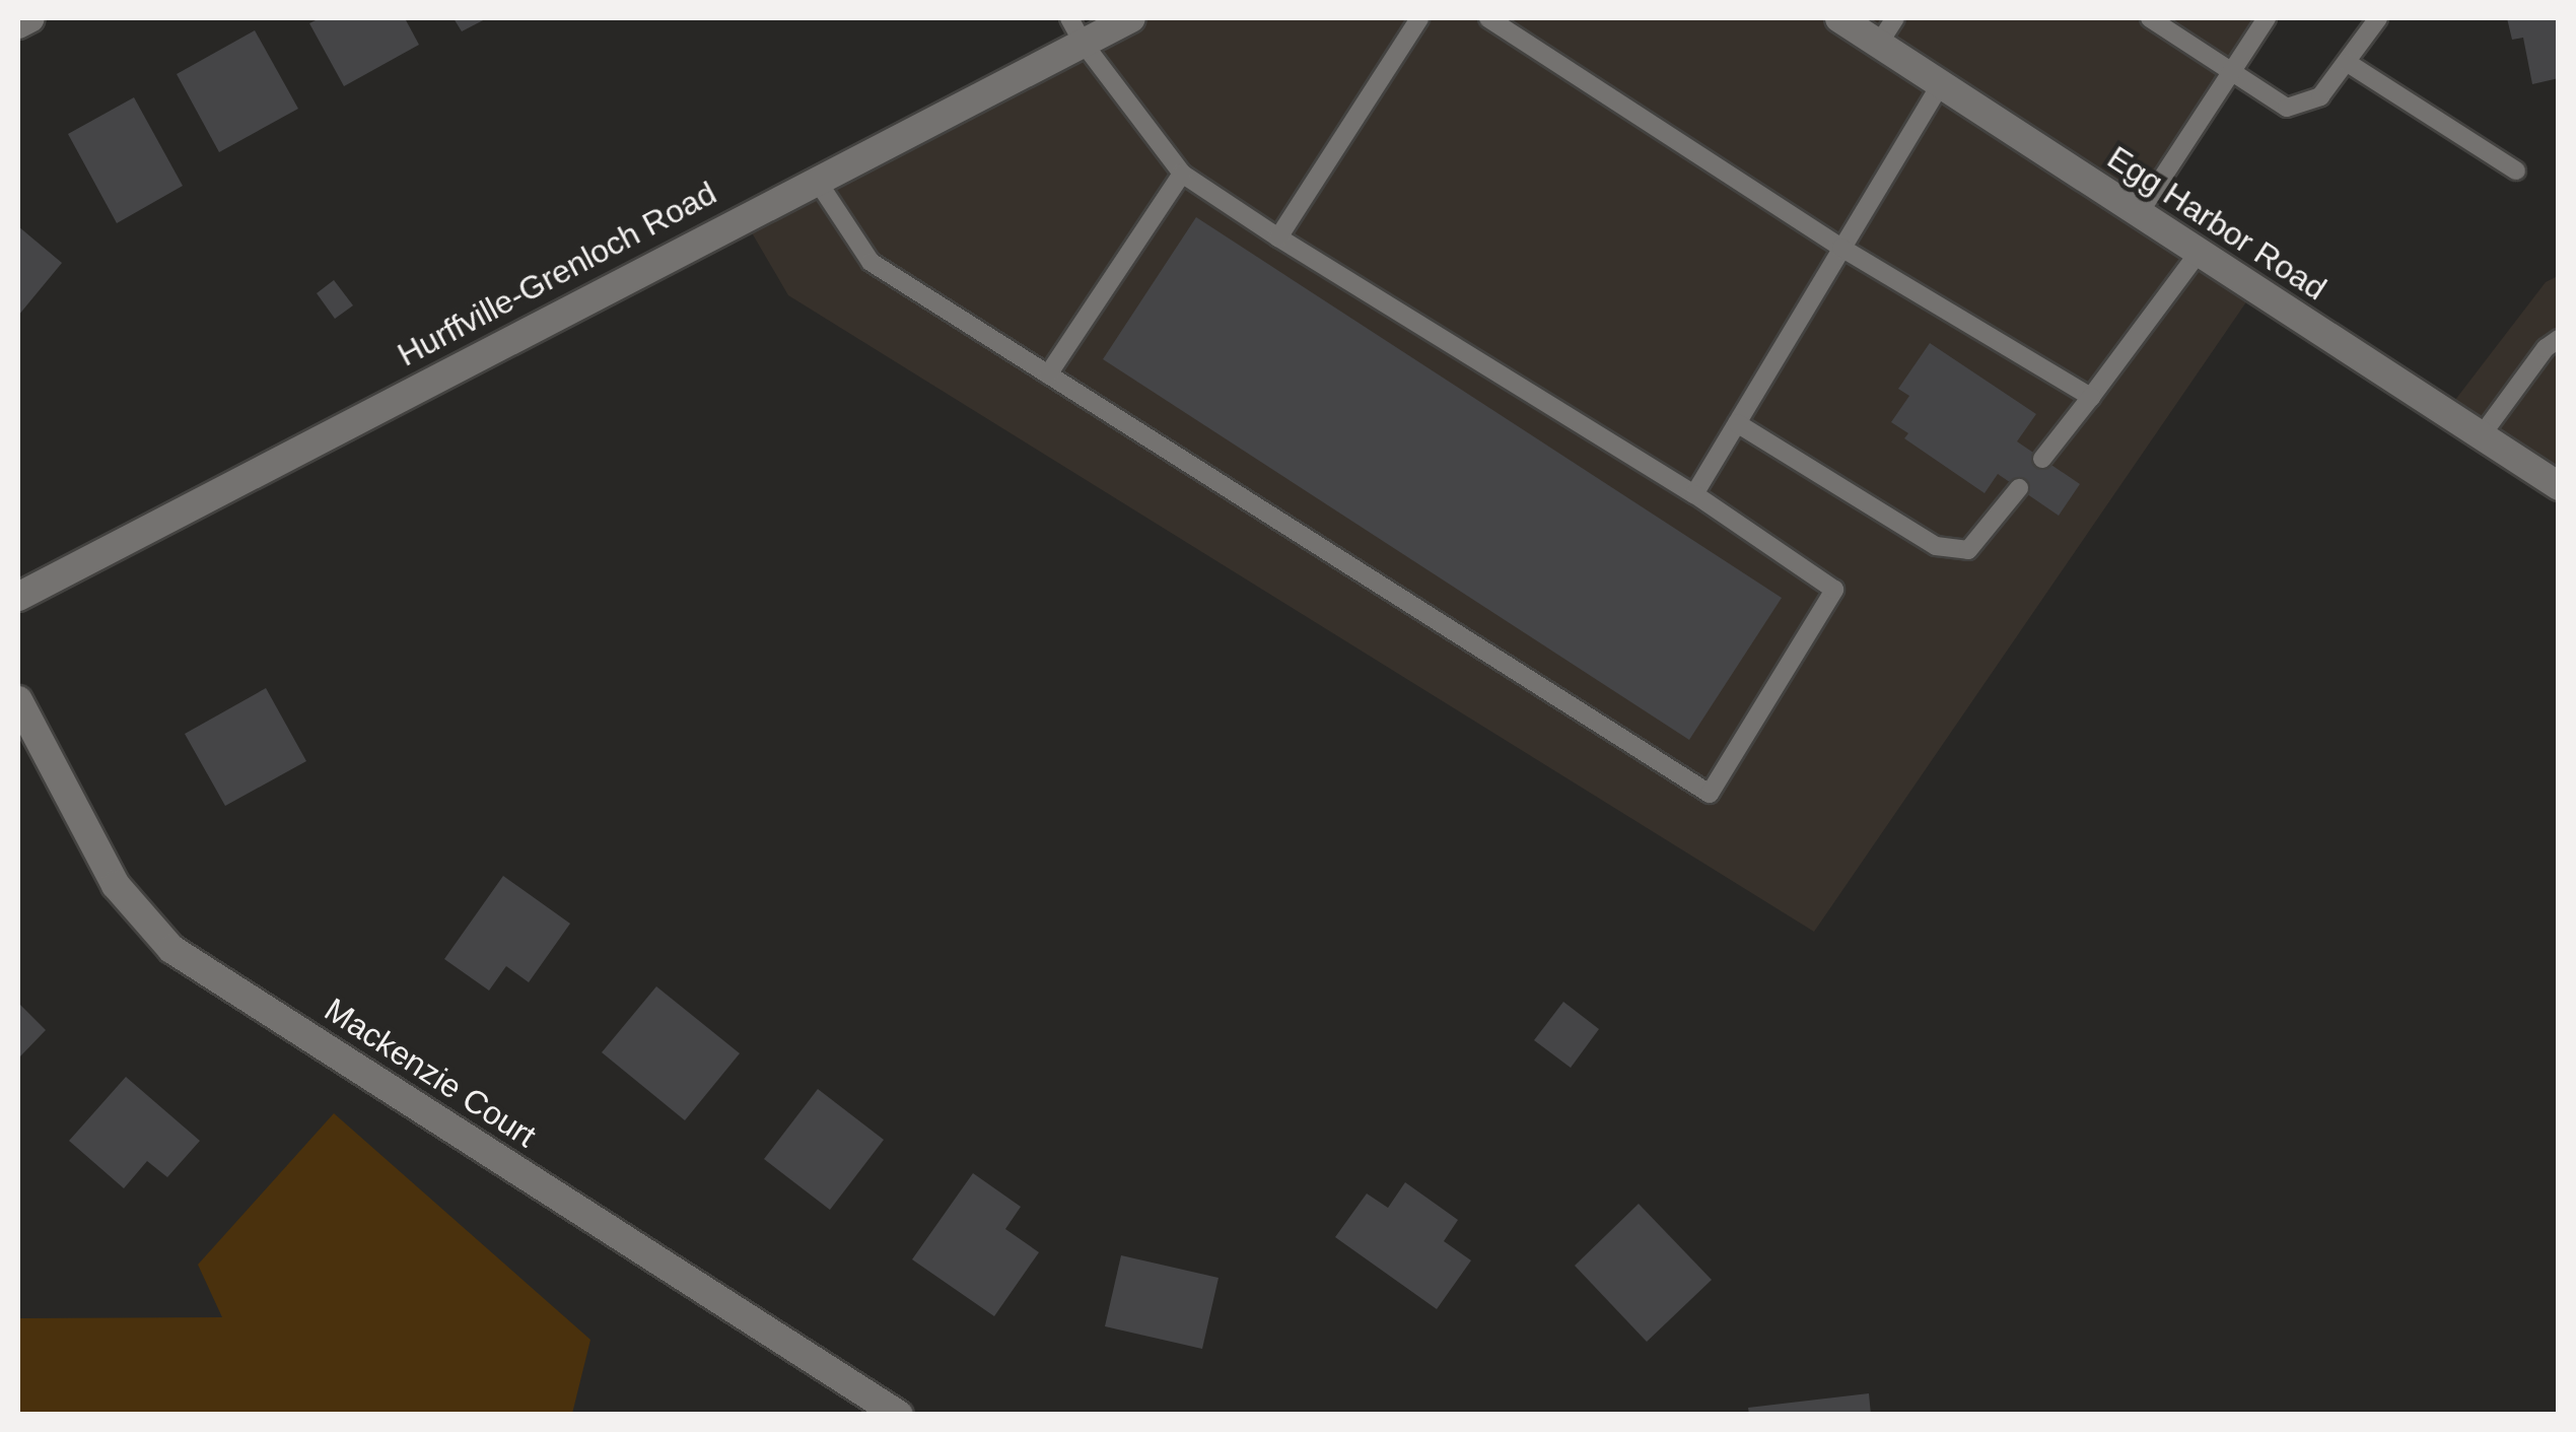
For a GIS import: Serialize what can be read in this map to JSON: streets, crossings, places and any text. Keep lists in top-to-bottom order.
{
  "streets": {
    "main road": ["Egg Harbor Road", "Hurffville-Grenloch Road", "Mackenzie Court"]
  }
}
